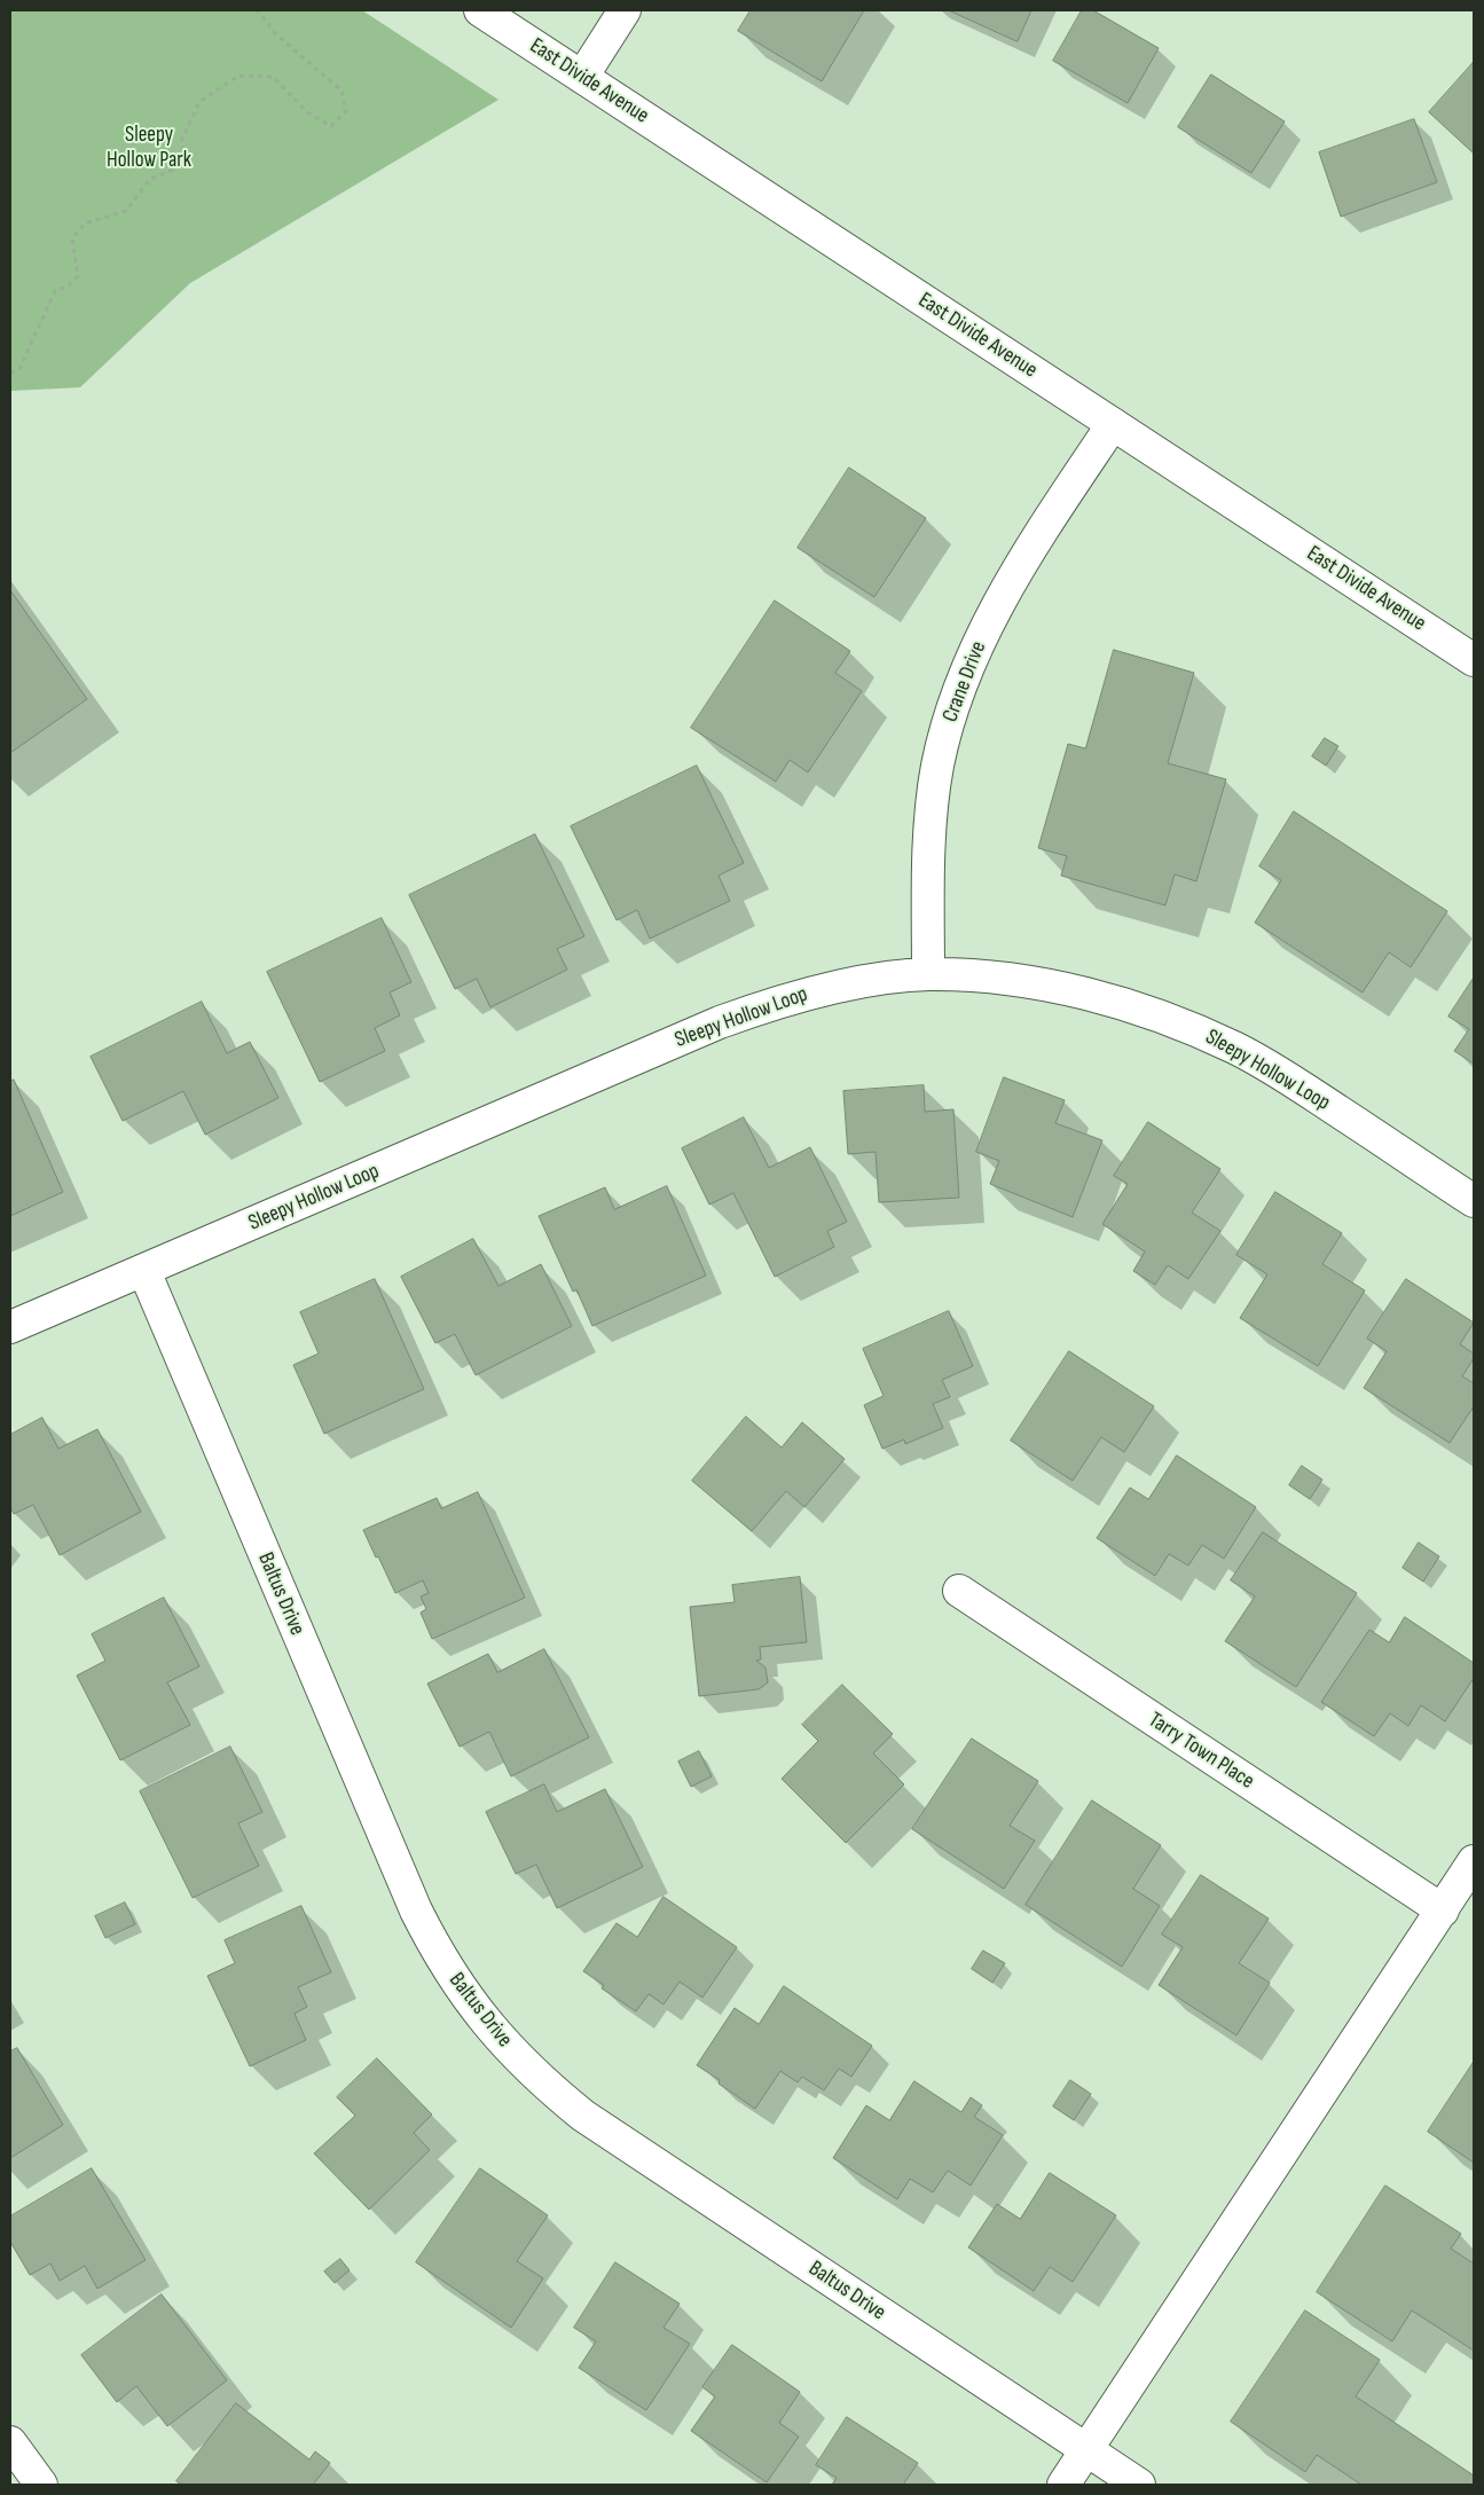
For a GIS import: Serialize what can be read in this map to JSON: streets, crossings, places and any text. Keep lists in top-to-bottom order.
{
  "streets": {
    "street": [
      "East Divide Avenue",
      "Crane Drive",
      "Sleepy Hollow Loop",
      "Baltus Drive",
      "Tarry Town Place"
    ]
  },
  "crossings": [
    ["East Divide Avenue", "Crane Drive"],
    ["Crane Drive", "Sleepy Hollow Loop"],
    ["Sleepy Hollow Loop", "Baltus Drive"]
  ],
  "parks": ["Sleepy Hollow Park"]
}
